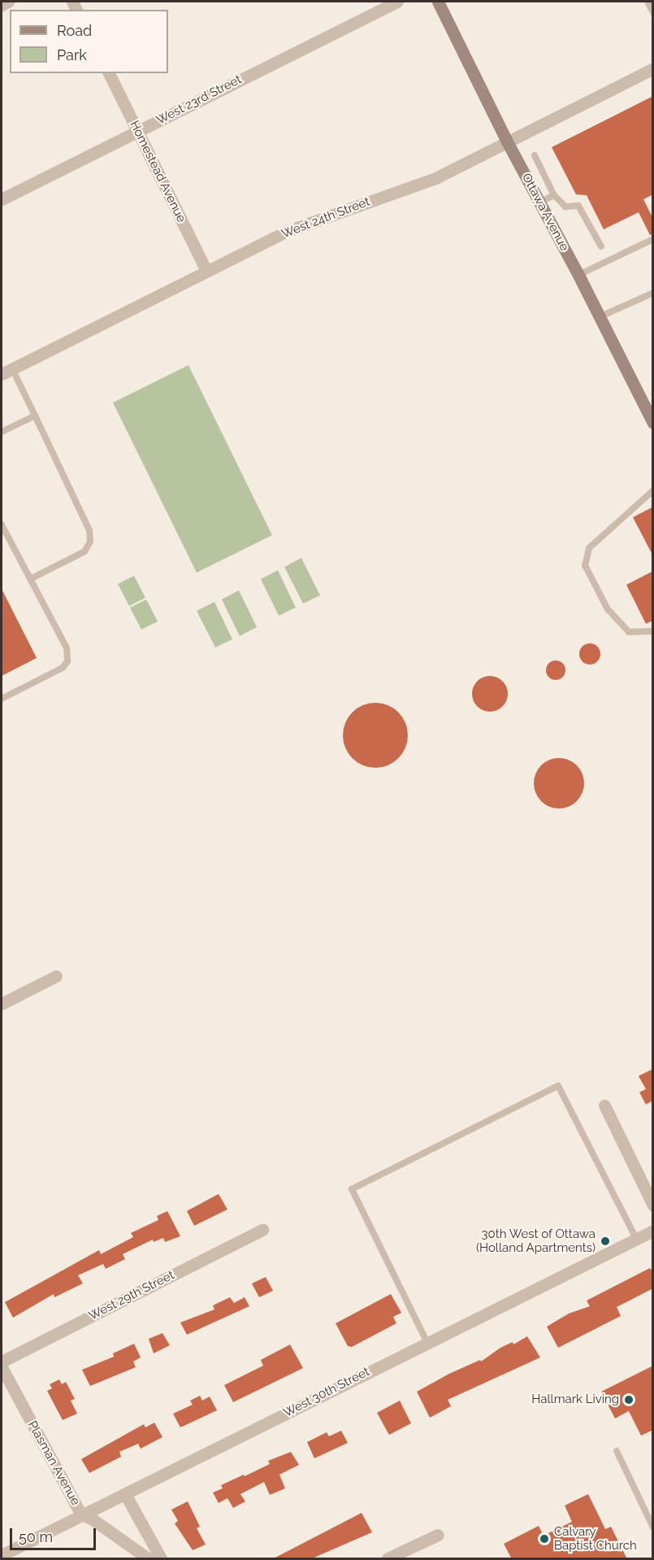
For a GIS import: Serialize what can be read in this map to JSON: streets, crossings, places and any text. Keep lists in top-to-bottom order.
{
  "streets": {
    "street": [
      "West 23rd Street",
      "Homestead Avenue",
      "Ottawa Avenue",
      "West 24th Street",
      "West 29th Street",
      "West 30th Street",
      "Plasman Avenue"
    ]
  },
  "crossings": [
    ["West 23rd Street", "Homestead Avenue"],
    ["Homestead Avenue", "West 24th Street"],
    ["Ottawa Avenue", "West 24th Street"],
    ["West 30th Street", "Plasman Avenue"]
  ],
  "places": ["30th West of Ottawa (Holland Apartments)", "Hallmark Living", "Calvary Baptist Church"],
  "legend": ["Road", "Park"],
  "scale_bar": "50 m"
}
